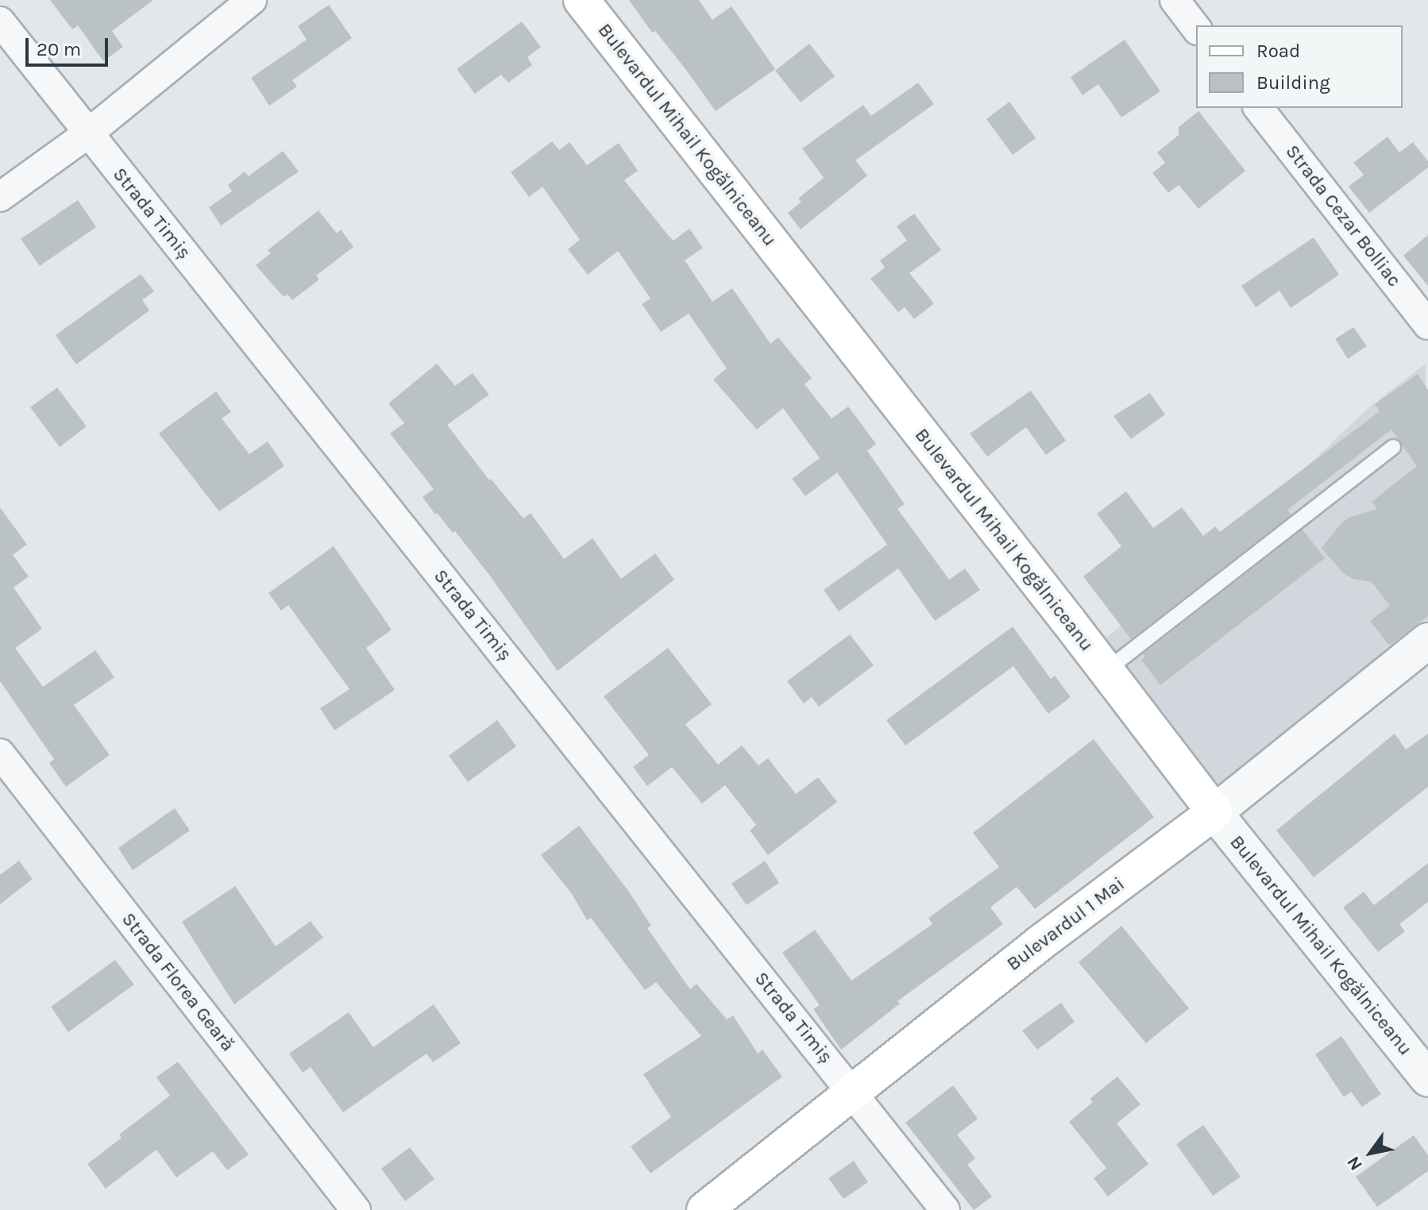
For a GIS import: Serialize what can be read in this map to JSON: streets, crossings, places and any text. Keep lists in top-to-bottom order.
{
  "streets": {
    "main road": ["Bulevardul Mihail Kogălniceanu", "Bulevardul 1 Mai"],
    "street": ["Strada Timiș", "Strada Cezar Bolliac", "Strada Florea Geară"]
  },
  "crossings": [
    ["Bulevardul Mihail Kogălniceanu", "Bulevardul 1 Mai"],
    ["Strada Timiș", "Bulevardul 1 Mai"]
  ],
  "legend": ["Road", "Building"],
  "scale_bar": "20 m",
  "north": "bottom left"
}
